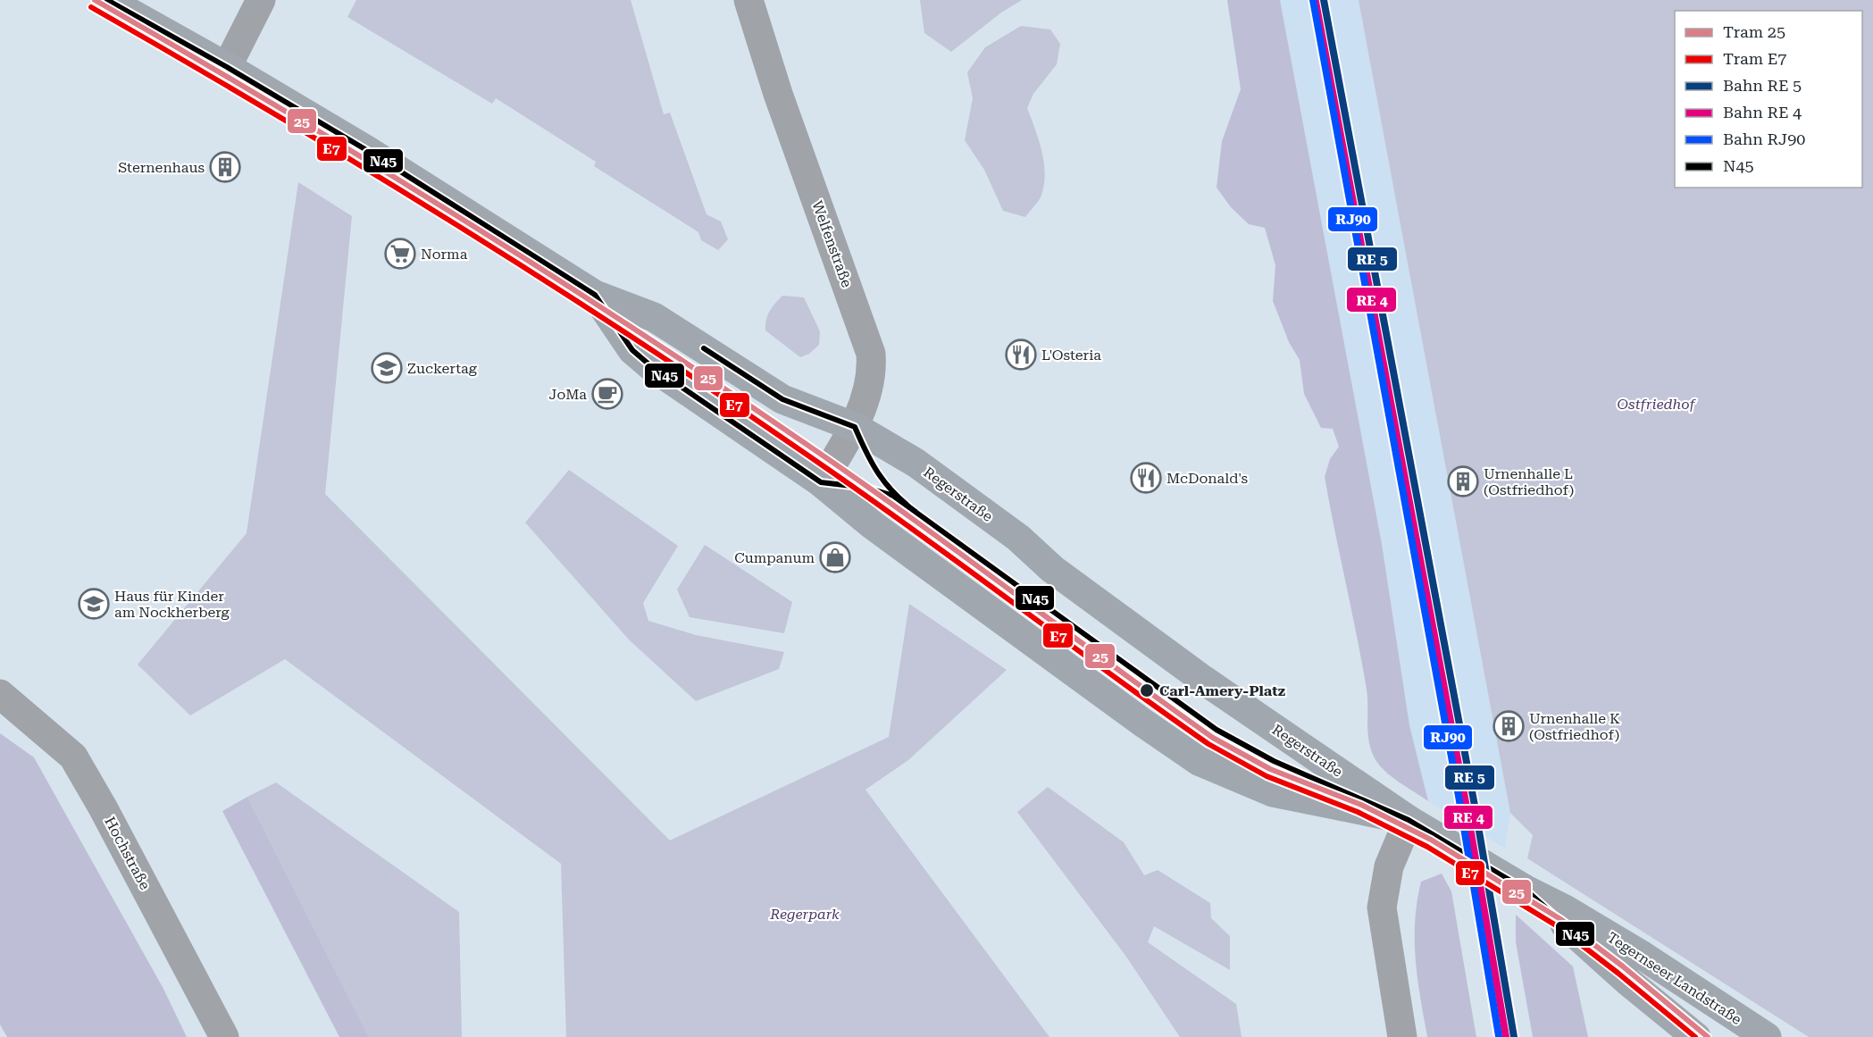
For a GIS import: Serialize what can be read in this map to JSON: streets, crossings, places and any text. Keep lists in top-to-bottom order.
{
  "streets": {
    "main road": ["Regerstraße", "Tegernseer Landstraße"],
    "street": ["Welfenstraße", "Hochstraße"]
  },
  "crossings": [
    ["Welfenstraße", "Regerstraße"],
    ["Regerstraße", "Tegernseer Landstraße"]
  ],
  "parks": ["Ostfriedhof", "Regerpark"],
  "places": {
    "building": ["Sternenhaus", "Urnenhalle L (Ostfriedhof)", "Urnenhalle K (Ostfriedhof)"],
    "supermarket": ["Norma"],
    "restaurant": ["L'Osteria", "McDonald's"],
    "school or university": ["Zuckertag", "Haus für Kinder am Nockherberg"],
    "cafe": ["JoMa"],
    "shop": ["Cumpanum"],
    "other": ["Carl-Amery-Platz"]
  },
  "lines": [
    "tram line 25",
    "rail line RJ90",
    "transit line N45",
    "tram line E7"
  ],
  "legend": [
    "Tram 25",
    "Tram E7",
    "Bahn RE 5",
    "Bahn RE 4",
    "Bahn RJ90",
    "N45"
  ]
}
